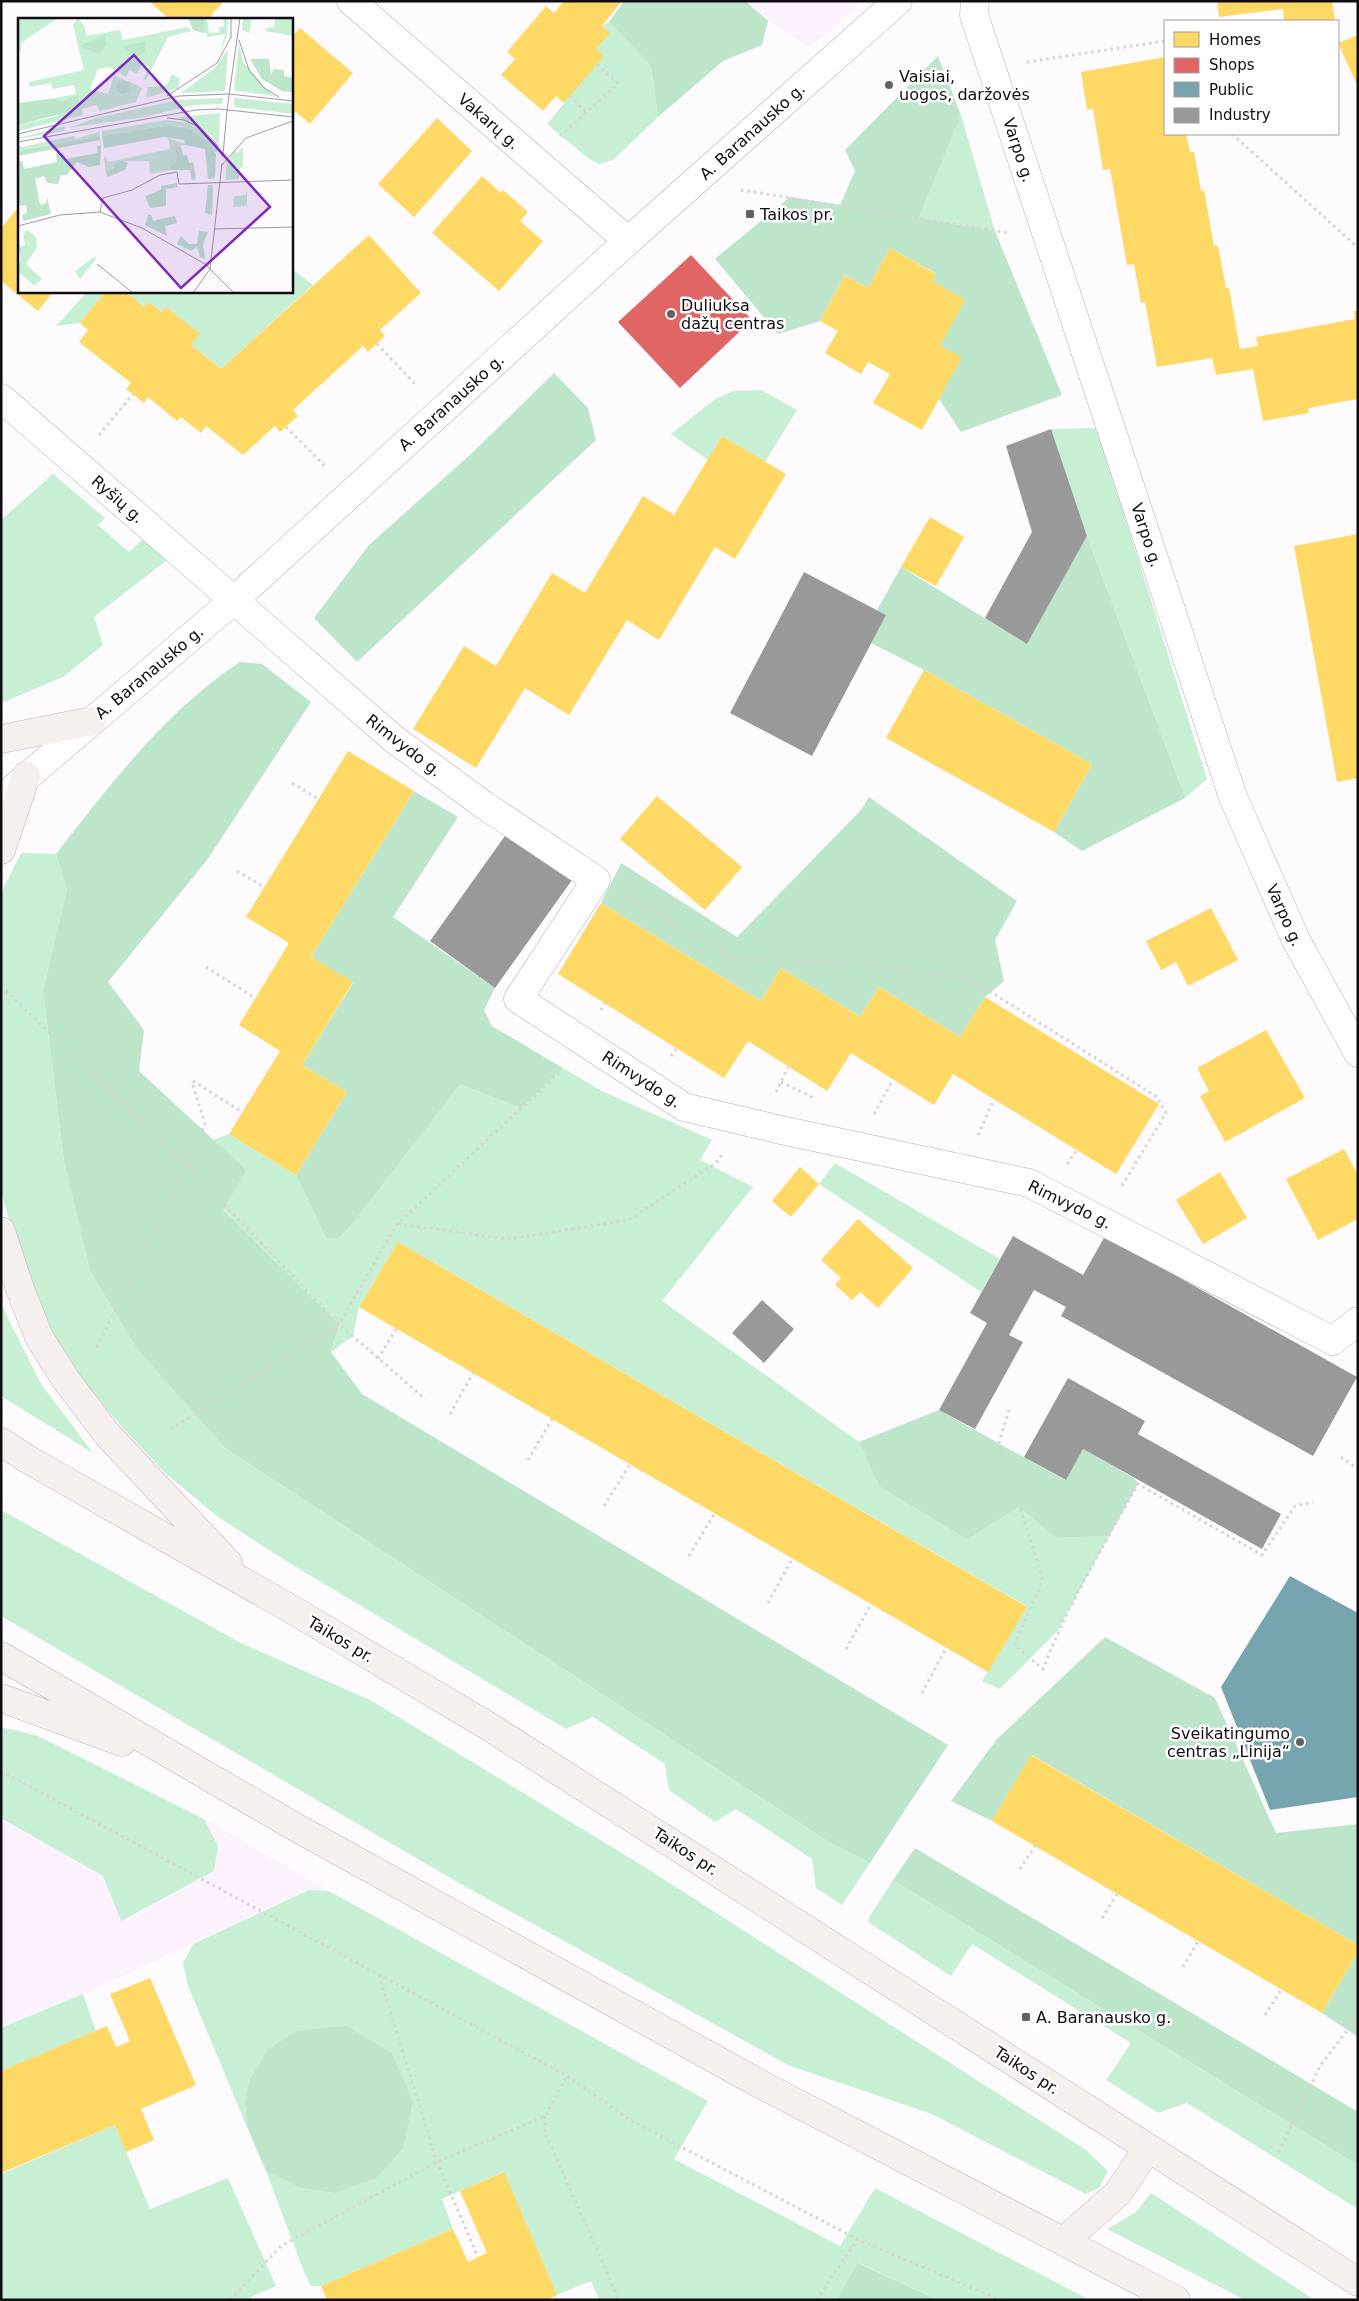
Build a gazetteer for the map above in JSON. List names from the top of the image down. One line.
{"streets":{"main road":["Taikos pr."],"street":["Vakarų g.","A. Baranausko g.","Varpo g.","Ryšių g.","Rimvydo g."]},"crossings":[["Vakarų g.","A. Baranausko g."],["A. Baranausko g.","Ryšių g."],["A. Baranausko g.","Rimvydo g."],["Ryšių g.","Rimvydo g."]],"places":{"other":["Vaisiai, uogos, daržovės","Duliuksa dažų centras","Sveikatingumo centras „Linija“"],"transit":["Taikos pr.","A. Baranausko g."]},"legend":["Homes","Shops","Public","Industry"]}
